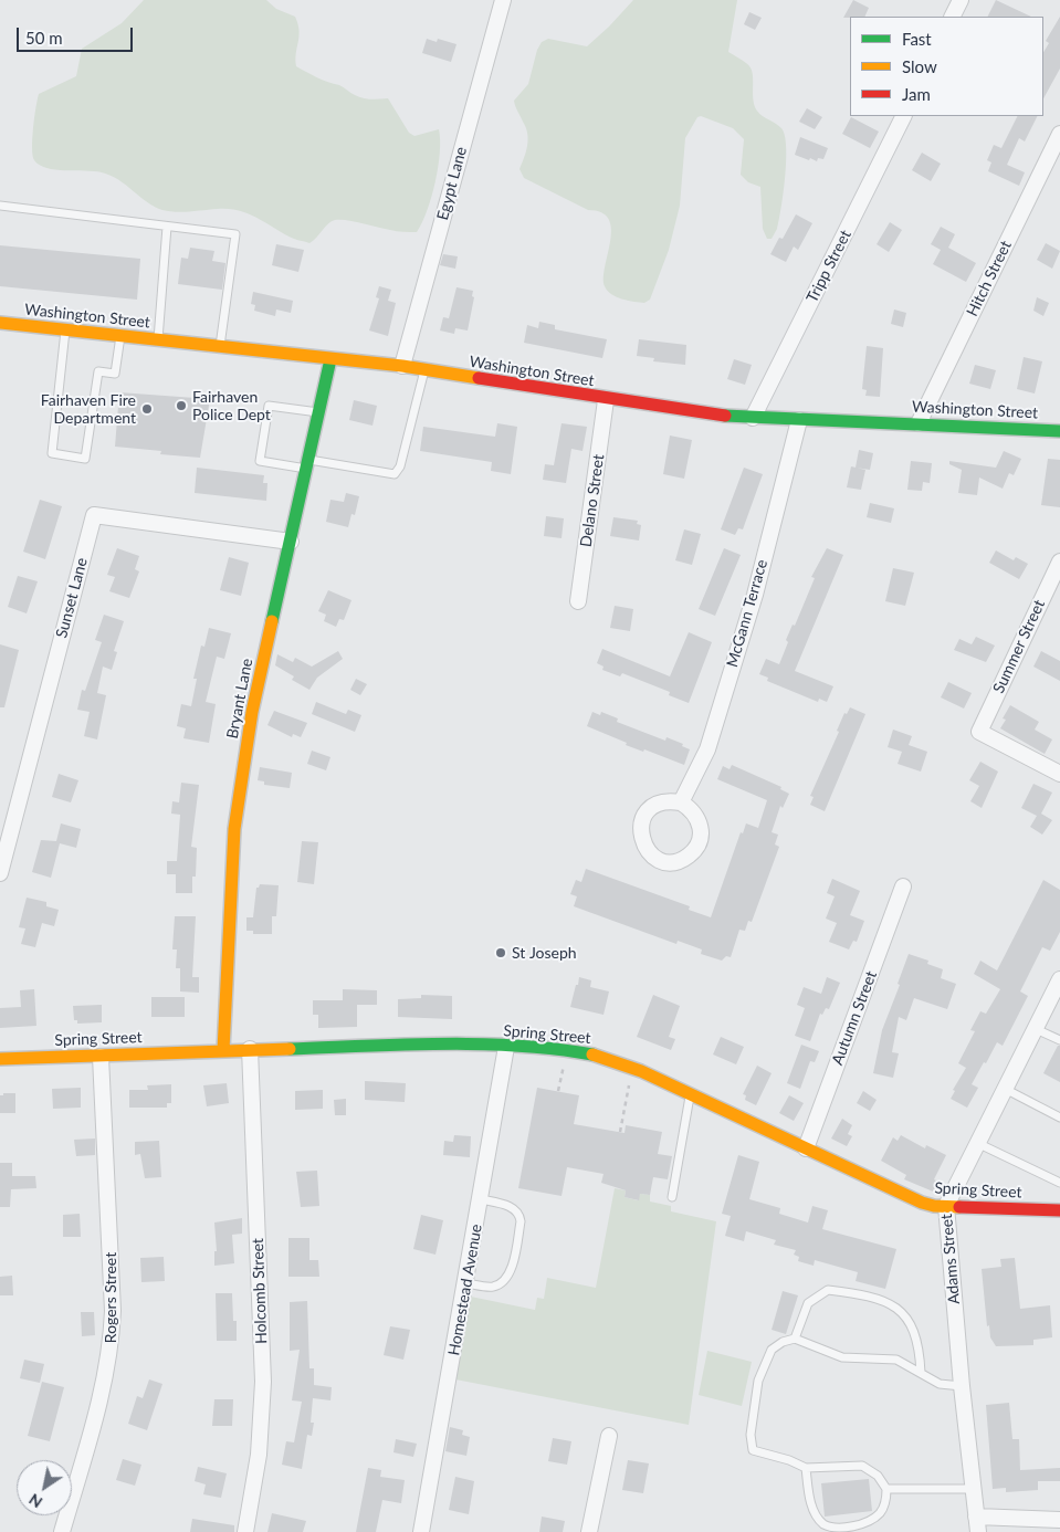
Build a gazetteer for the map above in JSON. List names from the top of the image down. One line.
{"streets":{"street":["Egypt Lane","Tripp Street","Hitch Street","Washington Street","Delano Street","Sunset Lane","McGann Terrace","Summer Street","Bryant Lane","Autumn Street","Spring Street","Adams Street","Homestead Avenue","Holcomb Street","Rogers Street"]},"crossings":[["Egypt Lane","Washington Street"],["Tripp Street","Washington Street"],["Hitch Street","Washington Street"],["Washington Street","Delano Street"],["Washington Street","McGann Terrace"],["Washington Street","Bryant Lane"],["Sunset Lane","Bryant Lane"],["Bryant Lane","Spring Street"],["Autumn Street","Spring Street"],["Spring Street","Adams Street"],["Spring Street","Homestead Avenue"],["Spring Street","Holcomb Street"],["Spring Street","Rogers Street"]],"places":["Fairhaven Police Dept","Fairhaven Fire Department","St Joseph"],"legend":["Fast","Slow","Jam"],"scale_bar":"50 m","north":"bottom left"}
